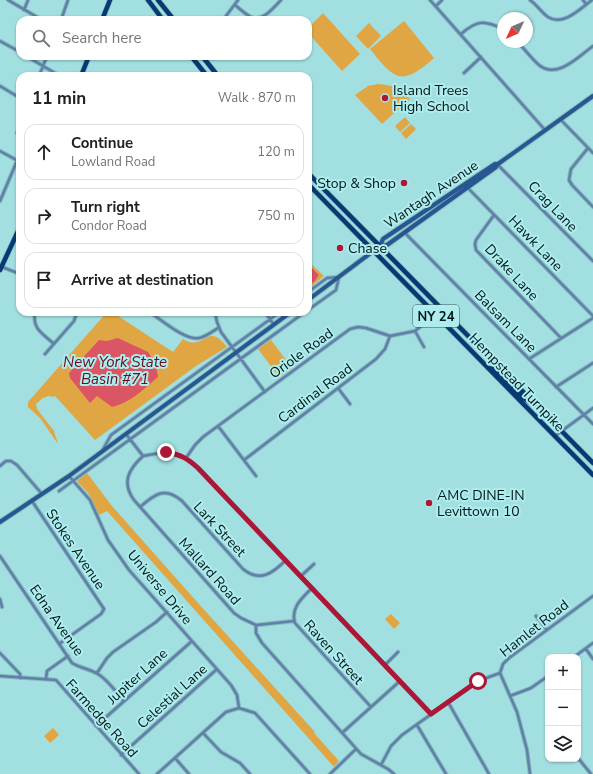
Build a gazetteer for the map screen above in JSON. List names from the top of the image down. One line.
{"streets":{"main road":["Wantagh Avenue","NY 24","Hempstead Turnpike"],"street":["Crag Lane","Hawk Lane","Drake Lane","Balsam Lane","Oriole Road","Cardinal Road","Lark Street","Stokes Avenue","Mallard Road","Universe Drive","Edna Avenue","Hamlet Road","Raven Street","Jupiter Lane","Celestial Lane","Farmedge Road"]},"crossings":[["Wantagh Avenue","Crag Lane"],["Wantagh Avenue","Hawk Lane"],["Wantagh Avenue","Balsam Lane"],["Wantagh Avenue","Hempstead Turnpike"],["Hawk Lane","Drake Lane"],["Oriole Road","Hempstead Turnpike"],["Oriole Road","Cardinal Road"],["Lark Street","Mallard Road"],["Stokes Avenue","Edna Avenue"],["Universe Drive","Jupiter Lane"],["Universe Drive","Celestial Lane"],["Edna Avenue","Jupiter Lane"],["Jupiter Lane","Farmedge Road"],["Celestial Lane","Farmedge Road"]],"water":["New York State Basin #71"],"places":["Island Trees High School","Stop & Shop","Chase","AMC DINE-IN Levittown 10"],"north":"bottom left","page":{"search":"Search here","heading":["11 min","Walk · 870 m"],"list":[["Continue","Lowland Road","120 m"],["Turn right","Condor Road","750 m"],"Arrive at destination"],"map_buttons":["+","−"]}}
